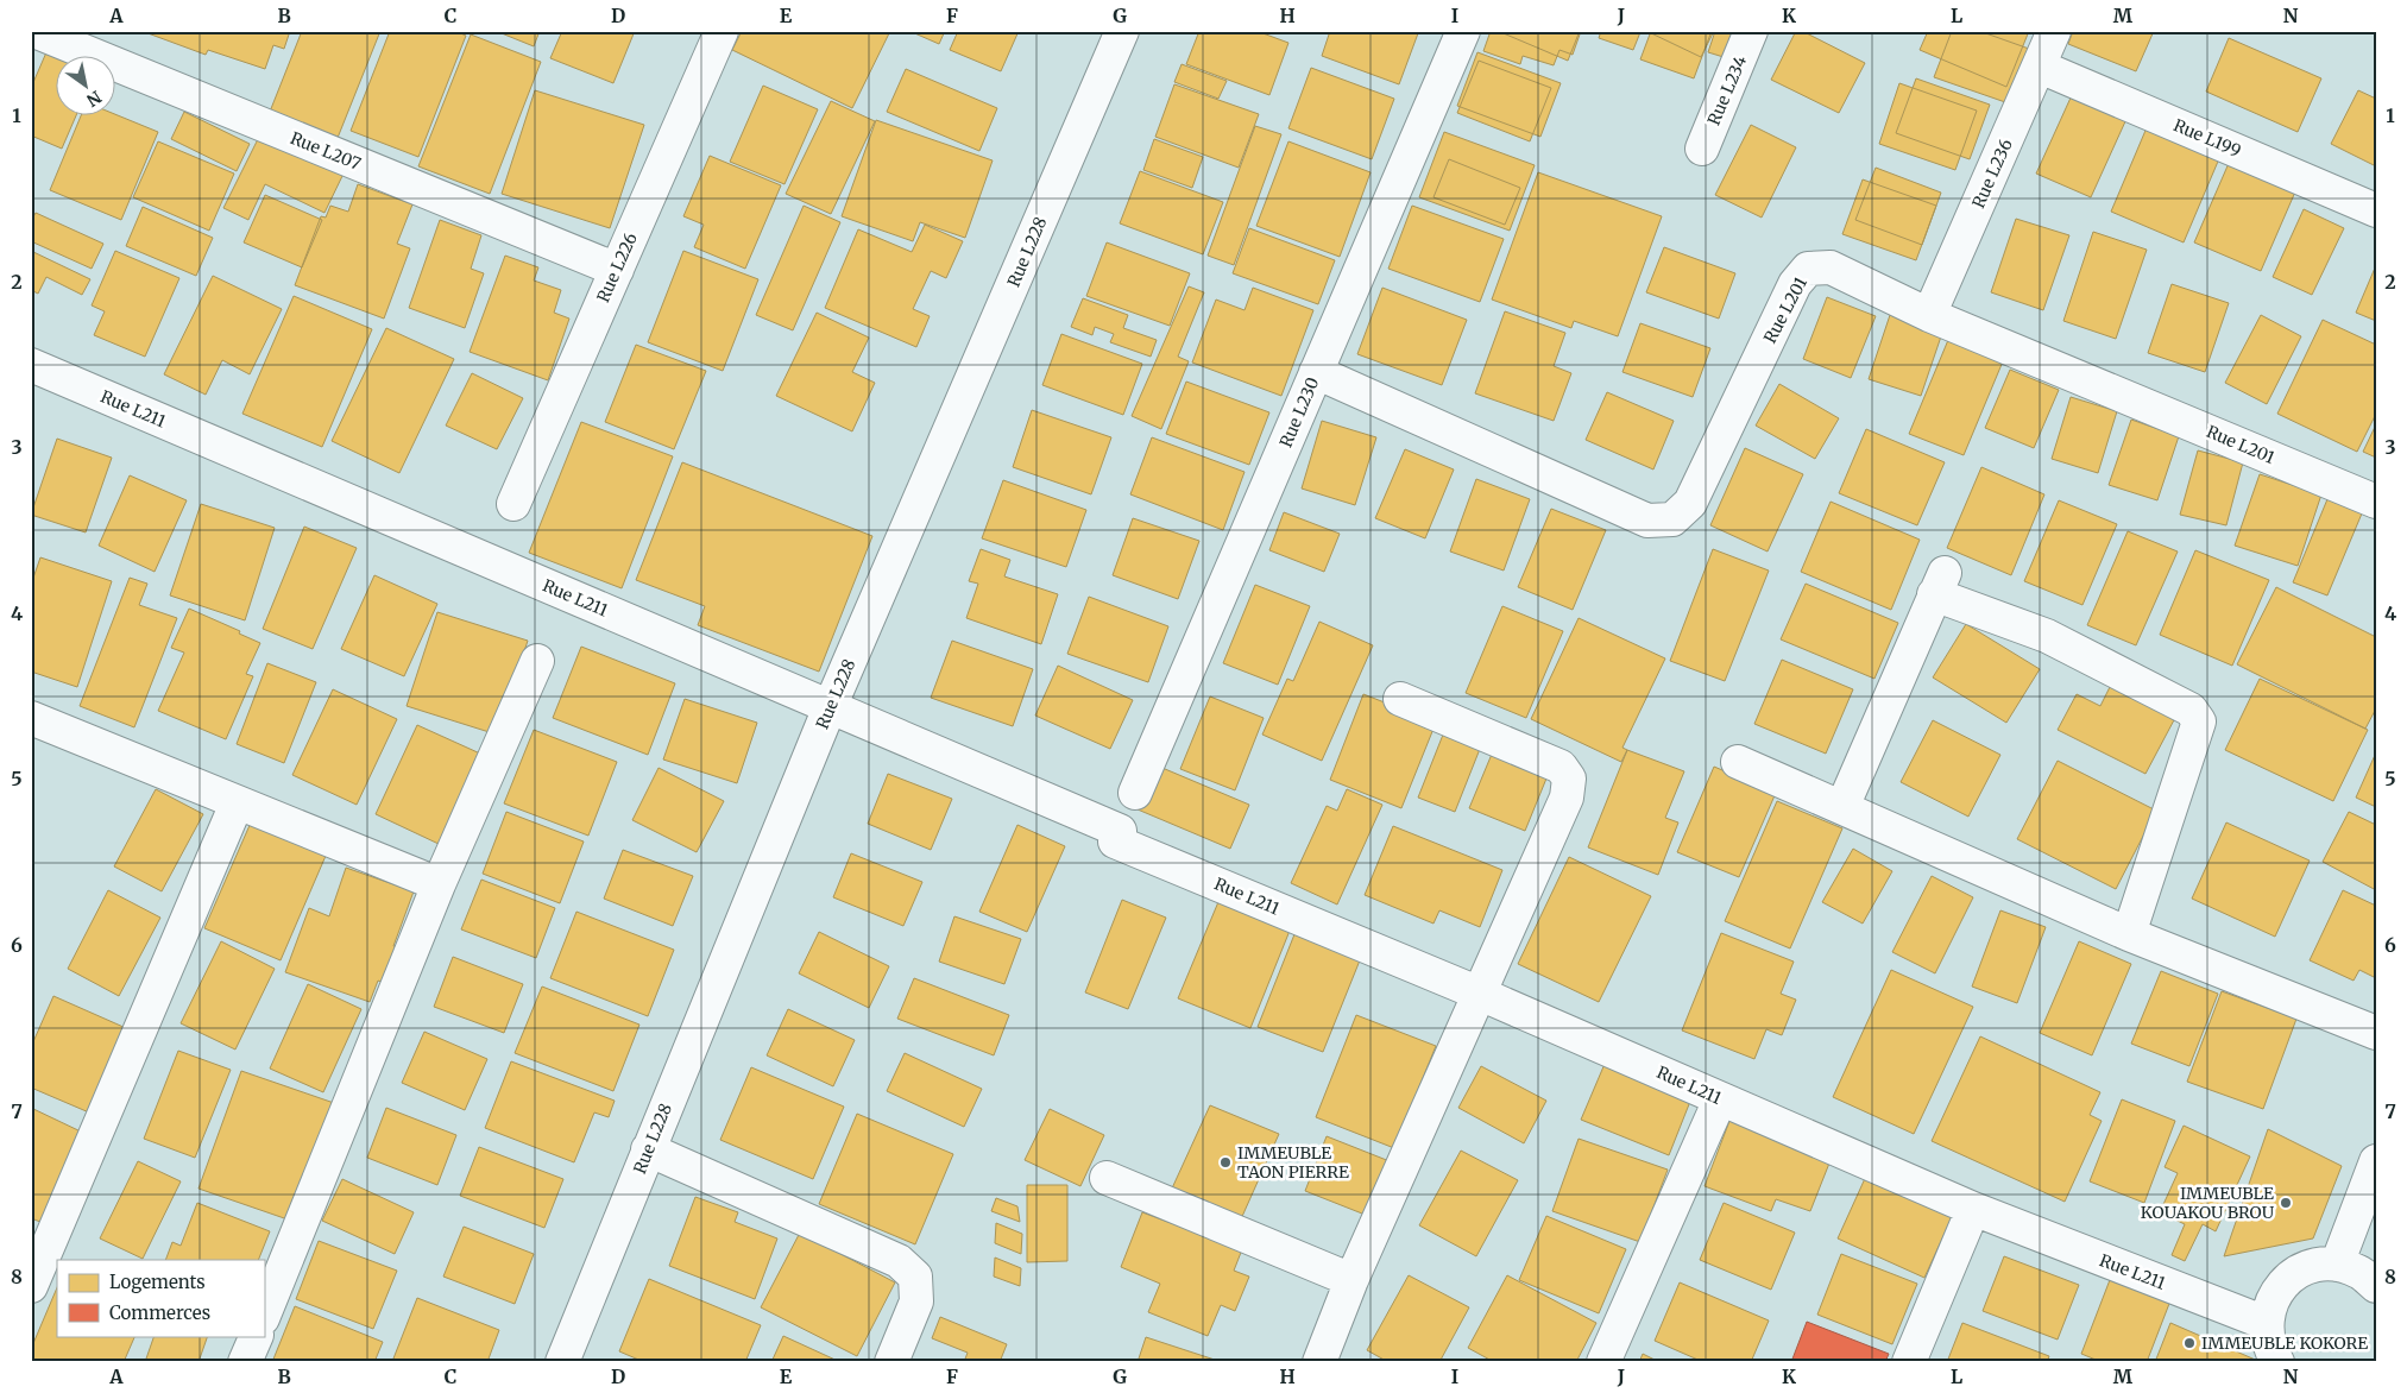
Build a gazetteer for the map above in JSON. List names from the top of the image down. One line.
{"streets":{"street":["Rue L234","Rue L199","Rue L207","Rue L236","Rue L228","Rue L226","Rue L201","Rue L211","Rue L230"]},"crossings":[["Rue L199","Rue L236"],["Rue L207","Rue L226"],["Rue L236","Rue L201"],["Rue L228","Rue L211"],["Rue L201","Rue L230"]],"places":["IMMEUBLE TAON PIERRE","IMMEUBLE KOUAKOU BROU","IMMEUBLE KOKORE"],"legend":["Logements","Commerces"],"north":"bottom right","grid":{"columns":["A","B","C","D","E","F","G","H","I","J","K","L","M","N"],"rows":["1","2","3","4","5","6","7","8"]}}
